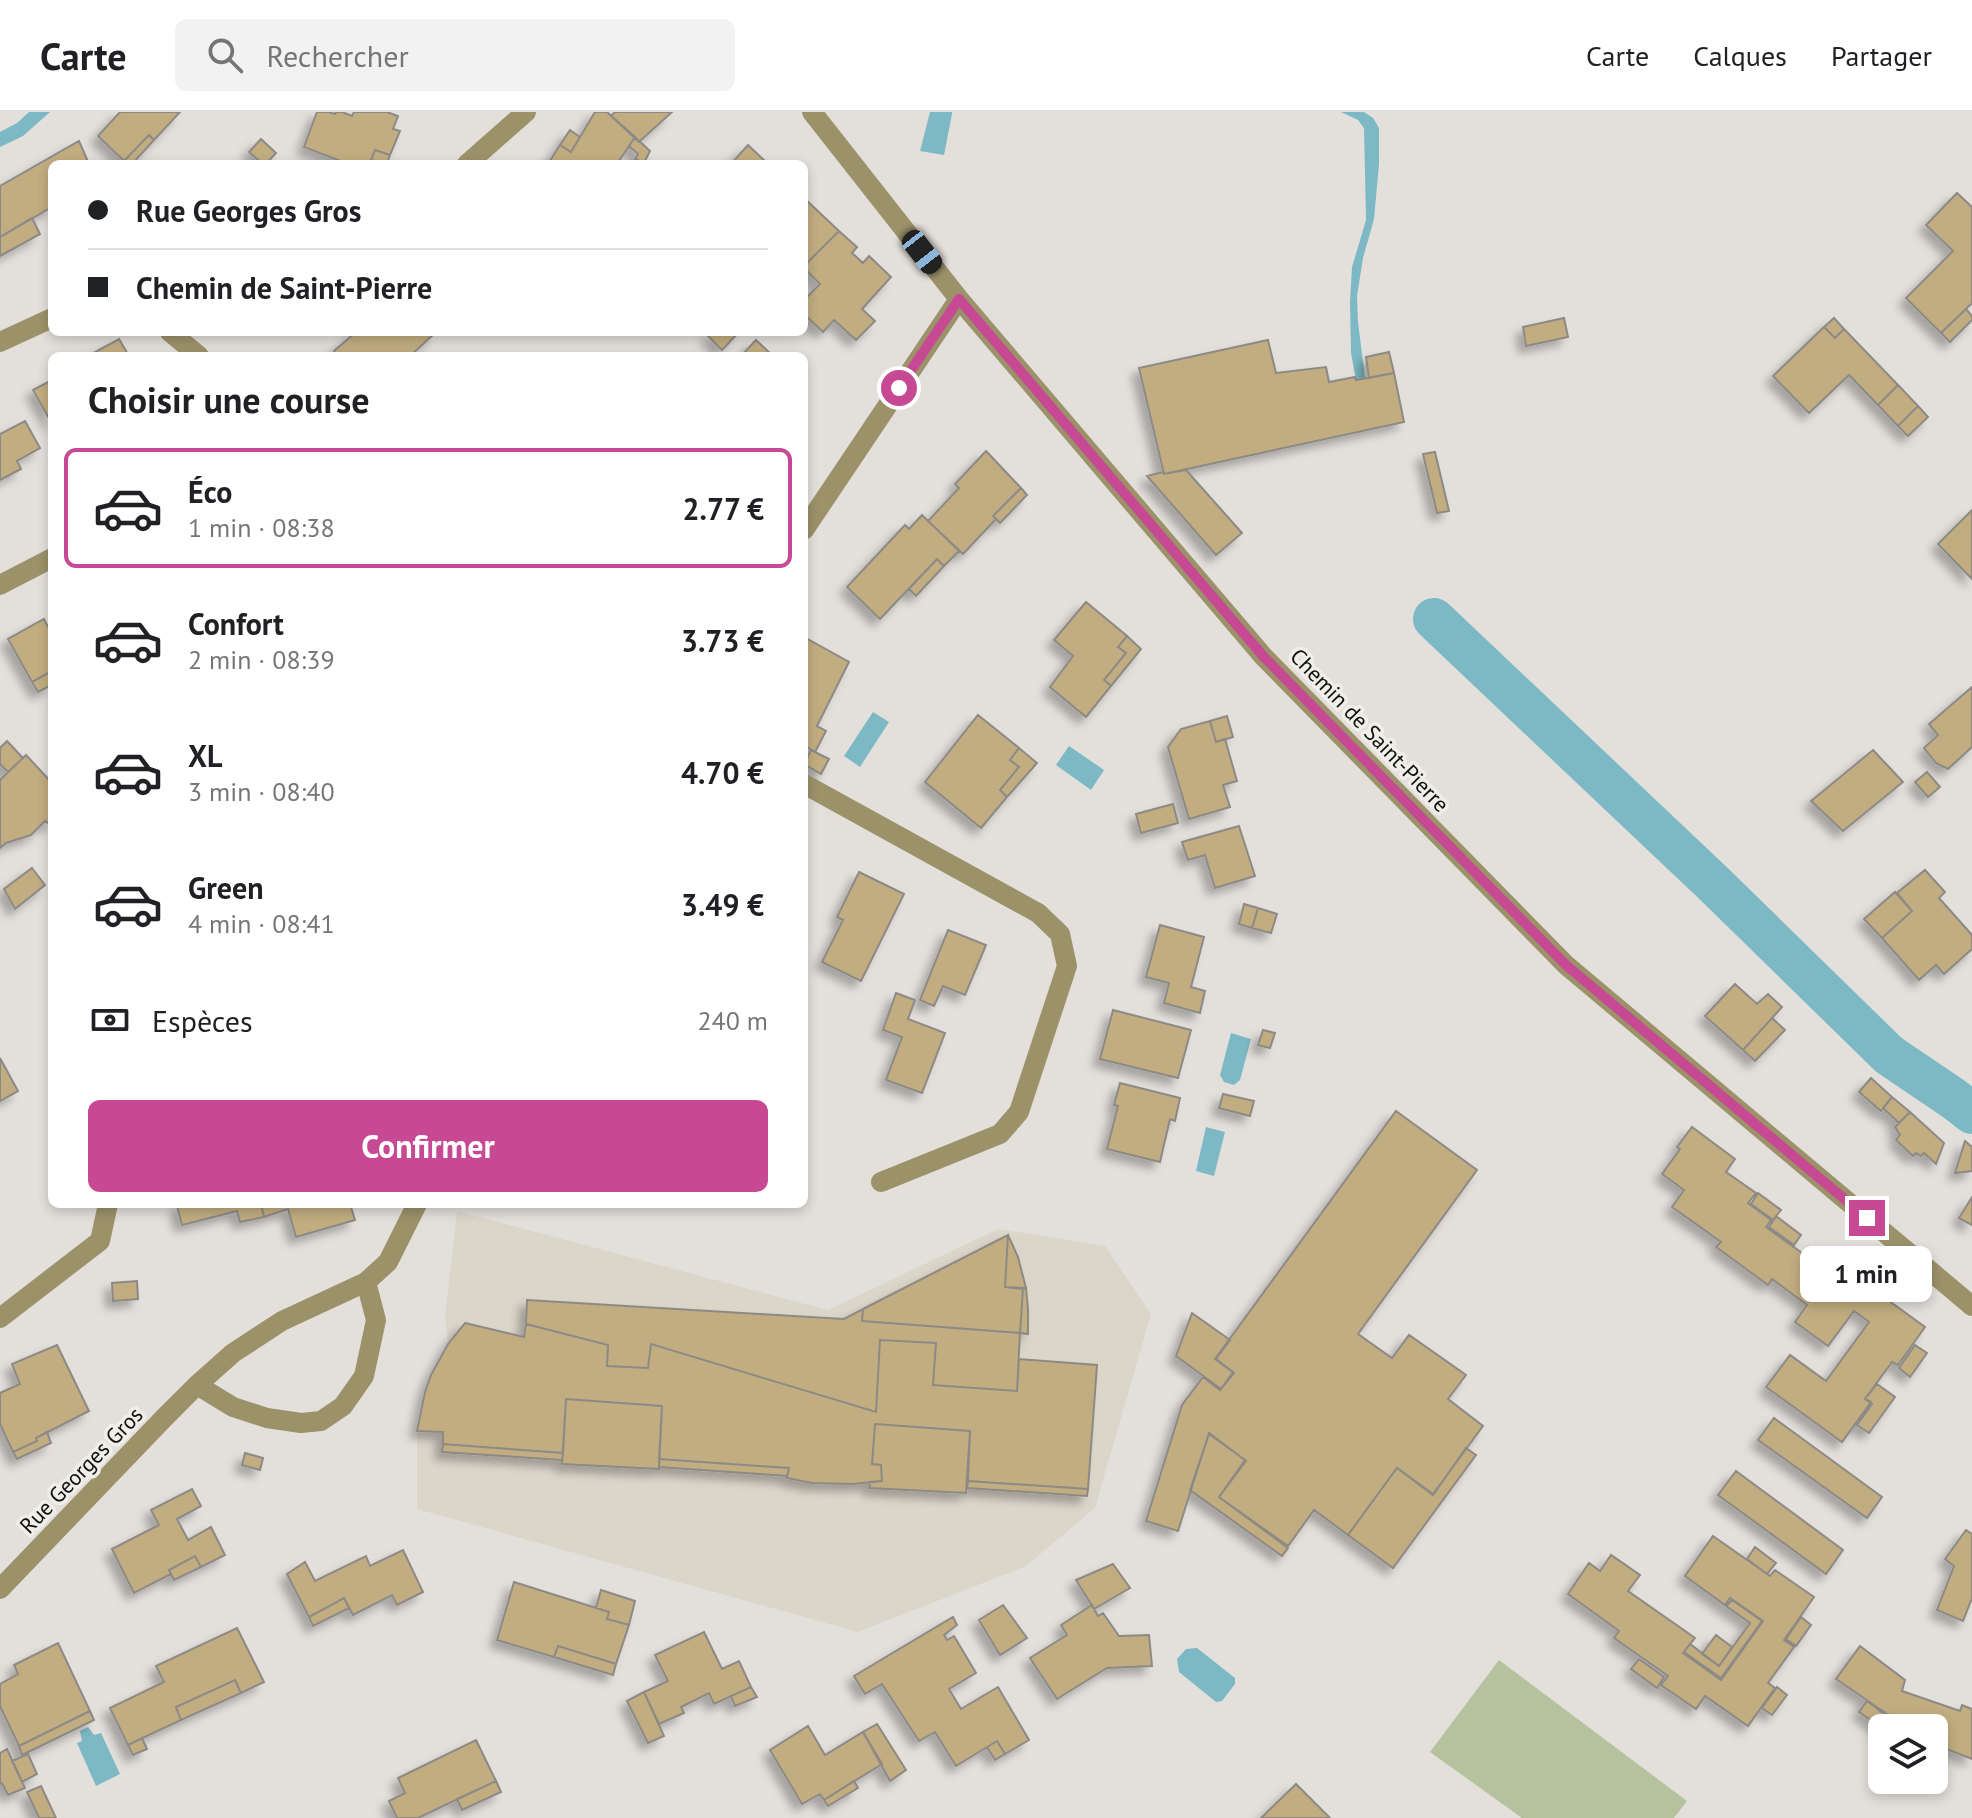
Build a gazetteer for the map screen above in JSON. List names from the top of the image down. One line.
{"streets":{"street":["Chemin de Saint-Pierre","Rue Georges Gros"]},"page":{"header":"Carte","search":"Rechercher","nav":["Carte","Calques","Partager"],"banner":["Rue Georges Gros","Chemin de Saint-Pierre"],"heading":"Choisir une course","list":[{"name":"Éco","note":"1 min · 08:38","value":"2.77 €"},{"name":"Confort","note":"2 min · 08:39","value":"3.73 €"},{"name":"XL","note":"3 min · 08:40","value":"4.70 €"},{"name":"Green","note":"4 min · 08:41","value":"3.49 €"}],"pay":["Espèces","240 m"],"buttons":"Confirmer","bubble":"1 min"}}
